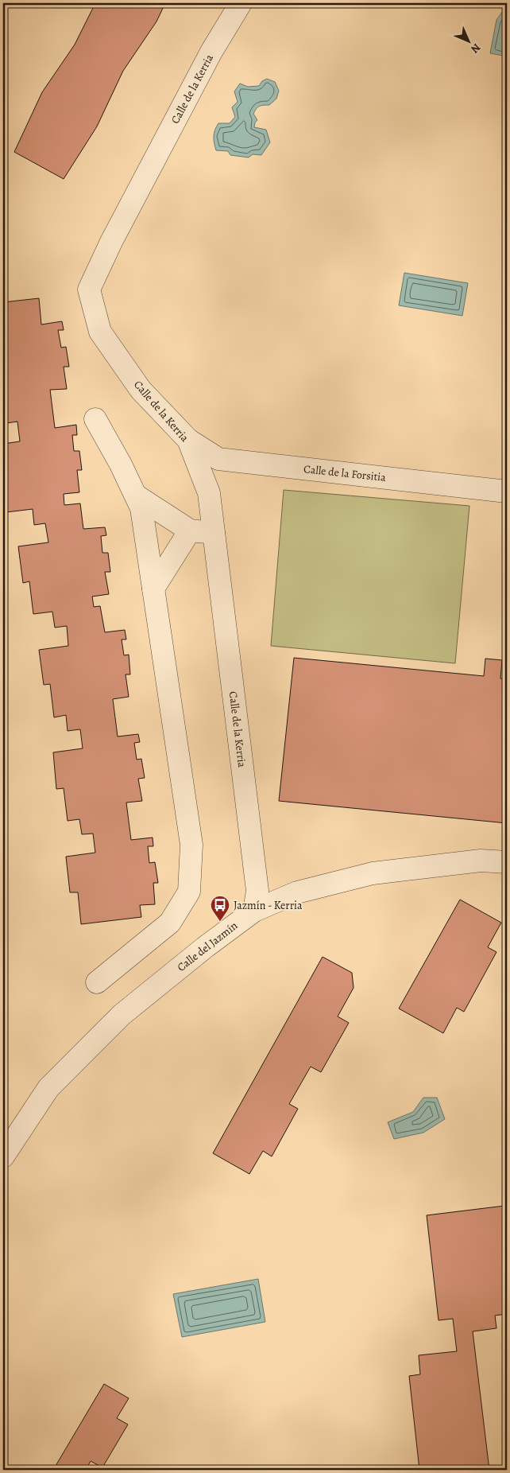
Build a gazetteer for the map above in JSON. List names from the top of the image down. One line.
{"streets":{"street":["Calle de la Kerria","Calle de la Forsitia","Calle del Jazmín"]},"crossings":[["Calle de la Kerria","Calle de la Forsitia"],["Calle de la Kerria","Calle del Jazmín"]],"places":{"bus stop":["Jazmín - Kerria"]},"north":"bottom right"}
